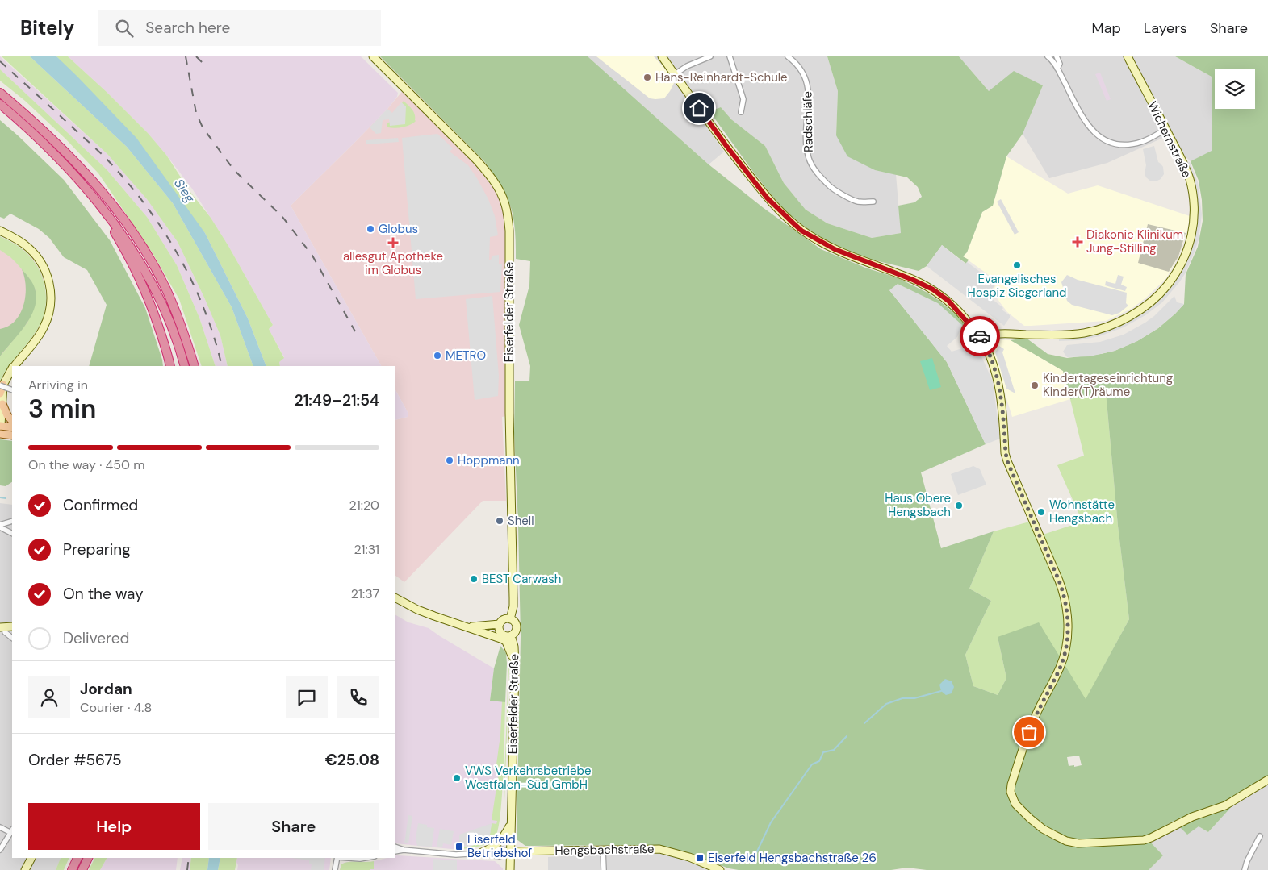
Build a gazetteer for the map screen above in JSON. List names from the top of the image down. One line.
{"streets":{"street":["Radschläfe","Wichernstraße","Eiserfelder Straße","Hengsbachstraße"]},"crossings":[["Eiserfelder Straße","Hengsbachstraße"]],"water":["Sieg"],"places":{"other":["Hans-Reinhardt-Schule","Globus","Evangelisches Hospiz Siegerland","METRO","Kindertageseinrichtung Kinder(T)räume","Hoppmann","Haus Obere Hengsbach","Wohnstätte Hengsbach","Shell","BEST Carwash","VWS Verkehrsbetriebe Westfalen-Süd GmbH"],"health":["Diakonie Klinikum Jung-Stilling","allesgut Apotheke im Globus"],"transit":["Eiserfeld Betriebshof","Eiserfeld Hengsbachstraße 26"]},"page":{"header":"Bitely","search":"Search here","nav":["Map","Layers","Share"],"heading":["3 min","Arriving in","21:49–21:54"],"panel":["Jordan","Courier · 4.8","Order #5675","€25.08"],"bar":"On the way · 450 m","list":[["Confirmed","21:20"],["Preparing","21:31"],["On the way","21:37"],"Delivered"],"buttons":["Help","Share"]}}
